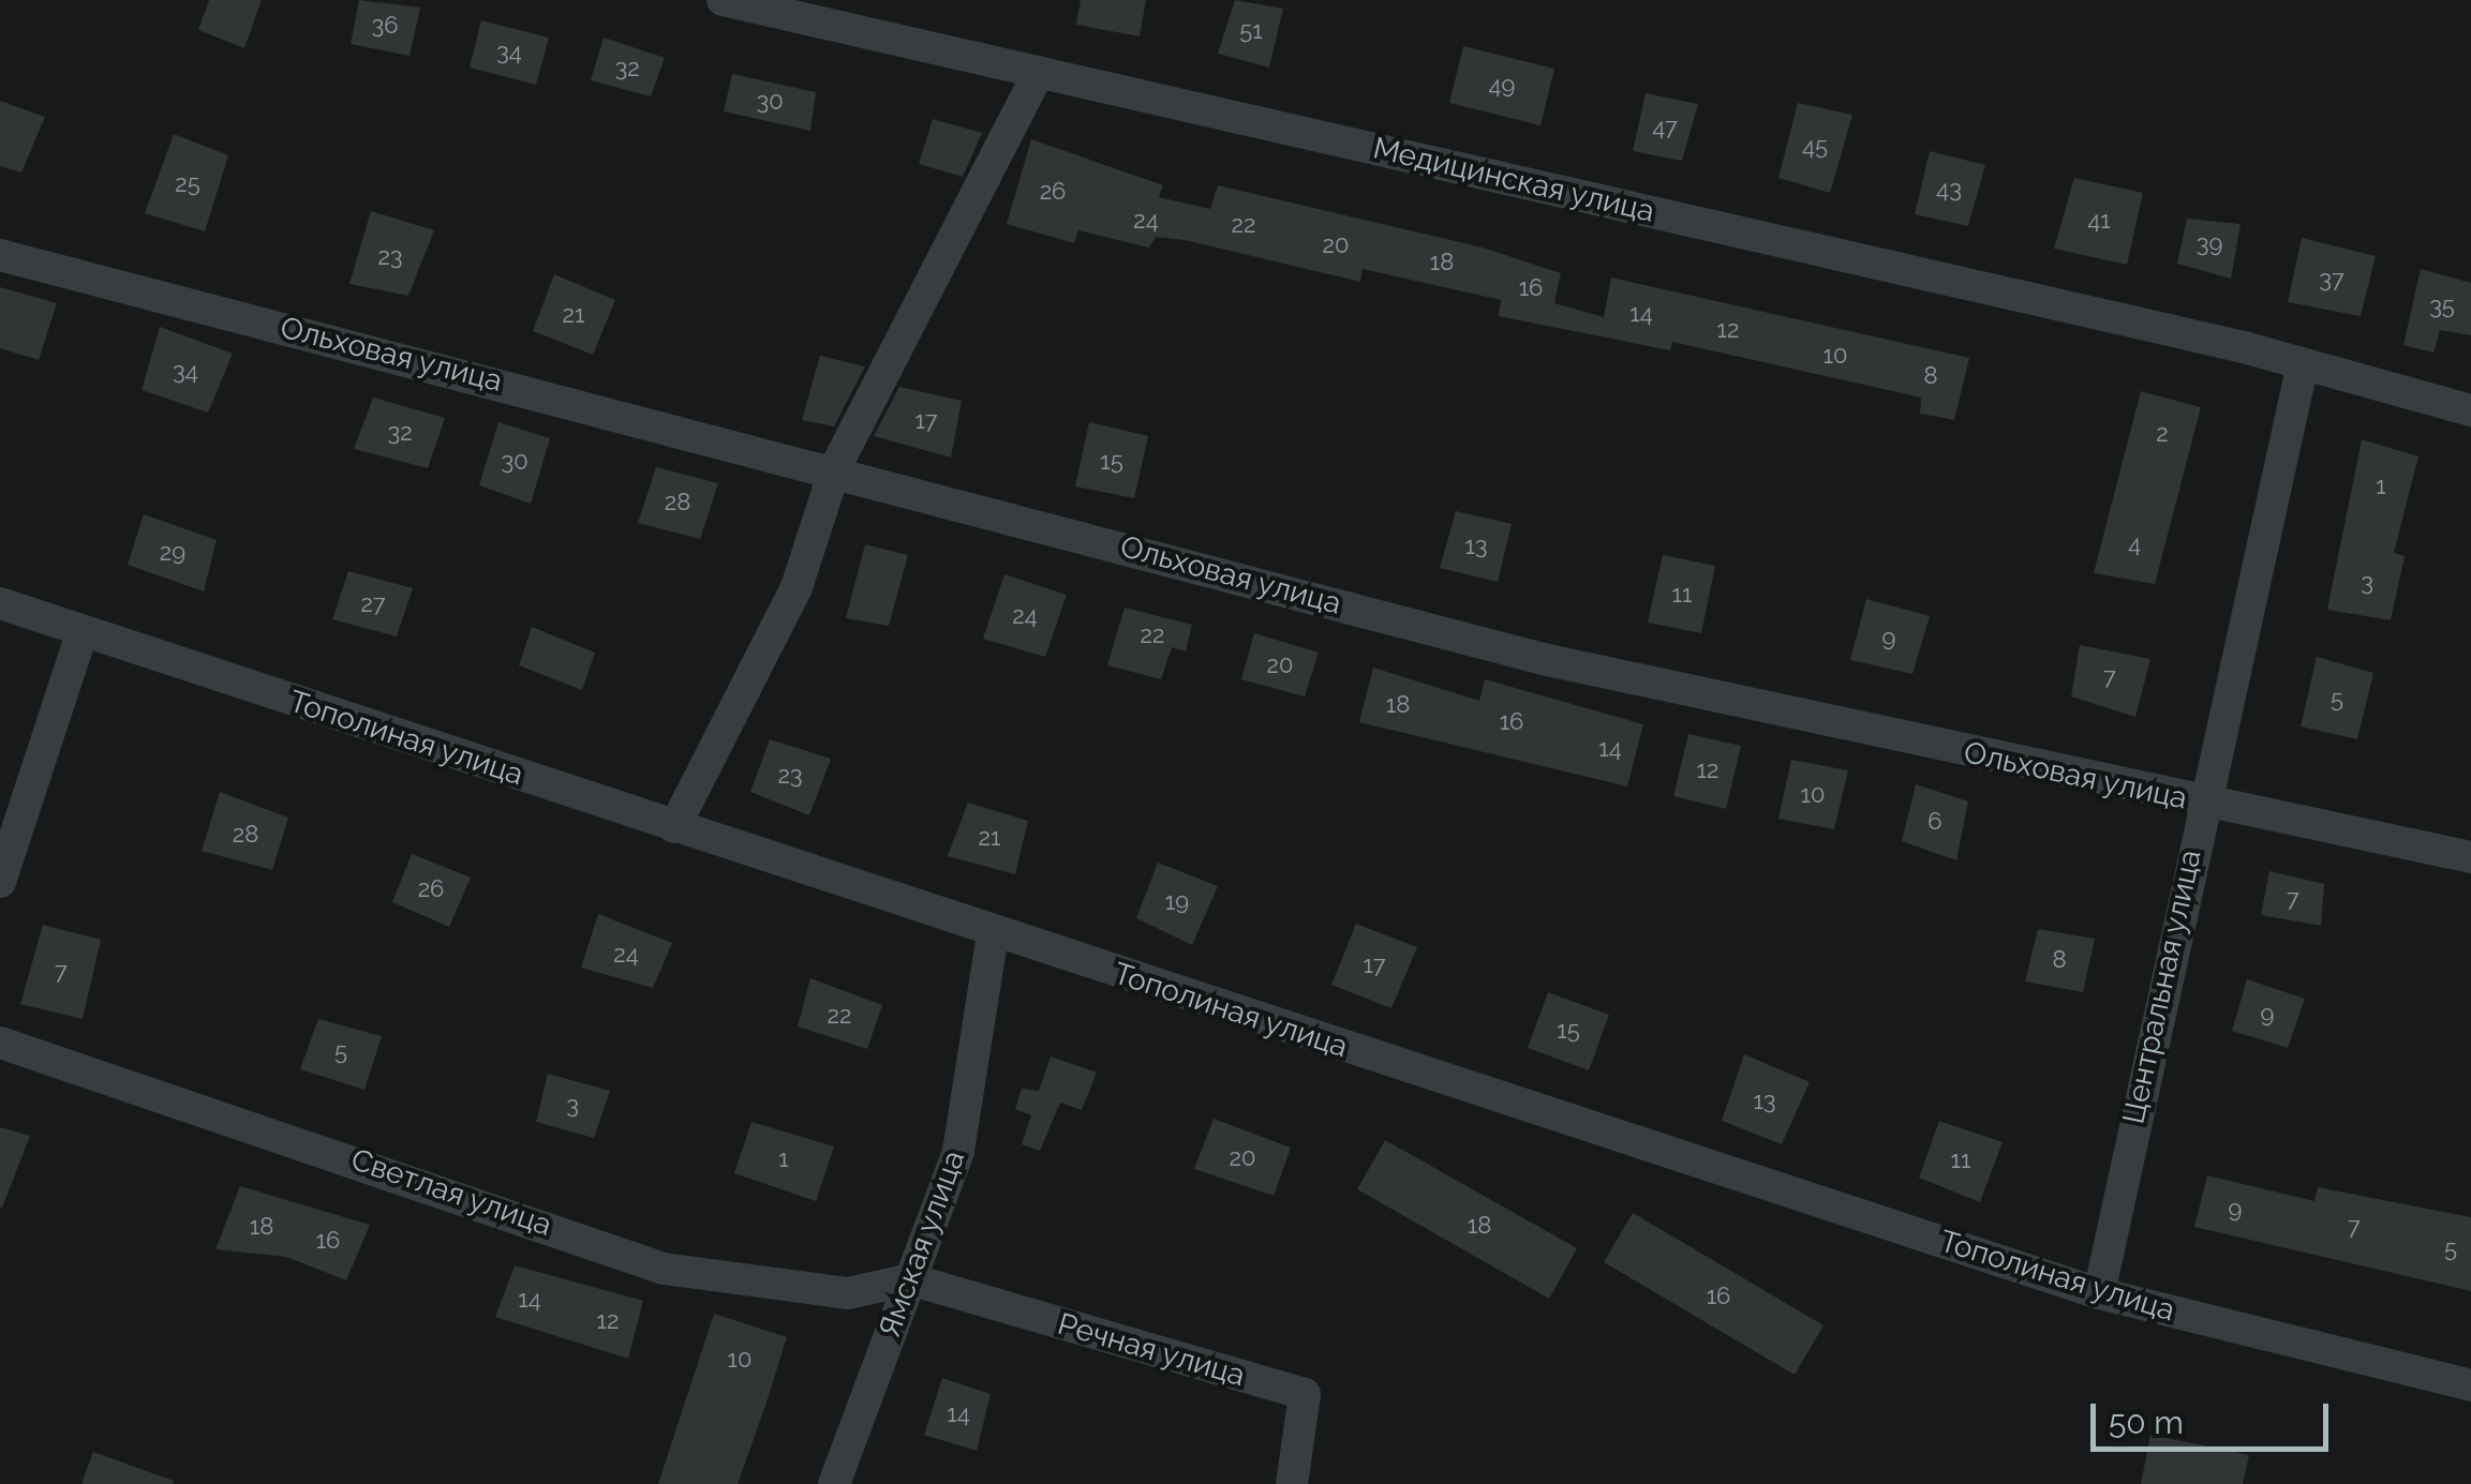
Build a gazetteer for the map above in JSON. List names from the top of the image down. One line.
{"streets":{"street":["Медицинская улица","Ольховая улица","Тополиная улица","Центральная улица","Светлая улица","Ямская улица","Речная улица"]},"crossings":[["Медицинская улица","Центральная улица"],["Ольховая улица","Центральная улица"],["Тополиная улица","Центральная улица"],["Тополиная улица","Ямская улица"],["Светлая улица","Ямская улица"],["Светлая улица","Речная улица"],["Ямская улица","Речная улица"]],"house_numbers":["36","51","34","32","49","30","47","45","25","43","26","24","41","22","39","20","23","18","37","16","35","14","21","12","10","34","8","17","32","2","30","15","1","28","4","13","29","3","11","27","24","22","9","20","7","5","18","16","14","12","23","10","6","28","21","26","7","19","24","8","17","7","9","22","15","5","13","3","20","1","11","9","18","18","7","16","5","16","14","12","10","14"],"scale_bar":"50 m"}
